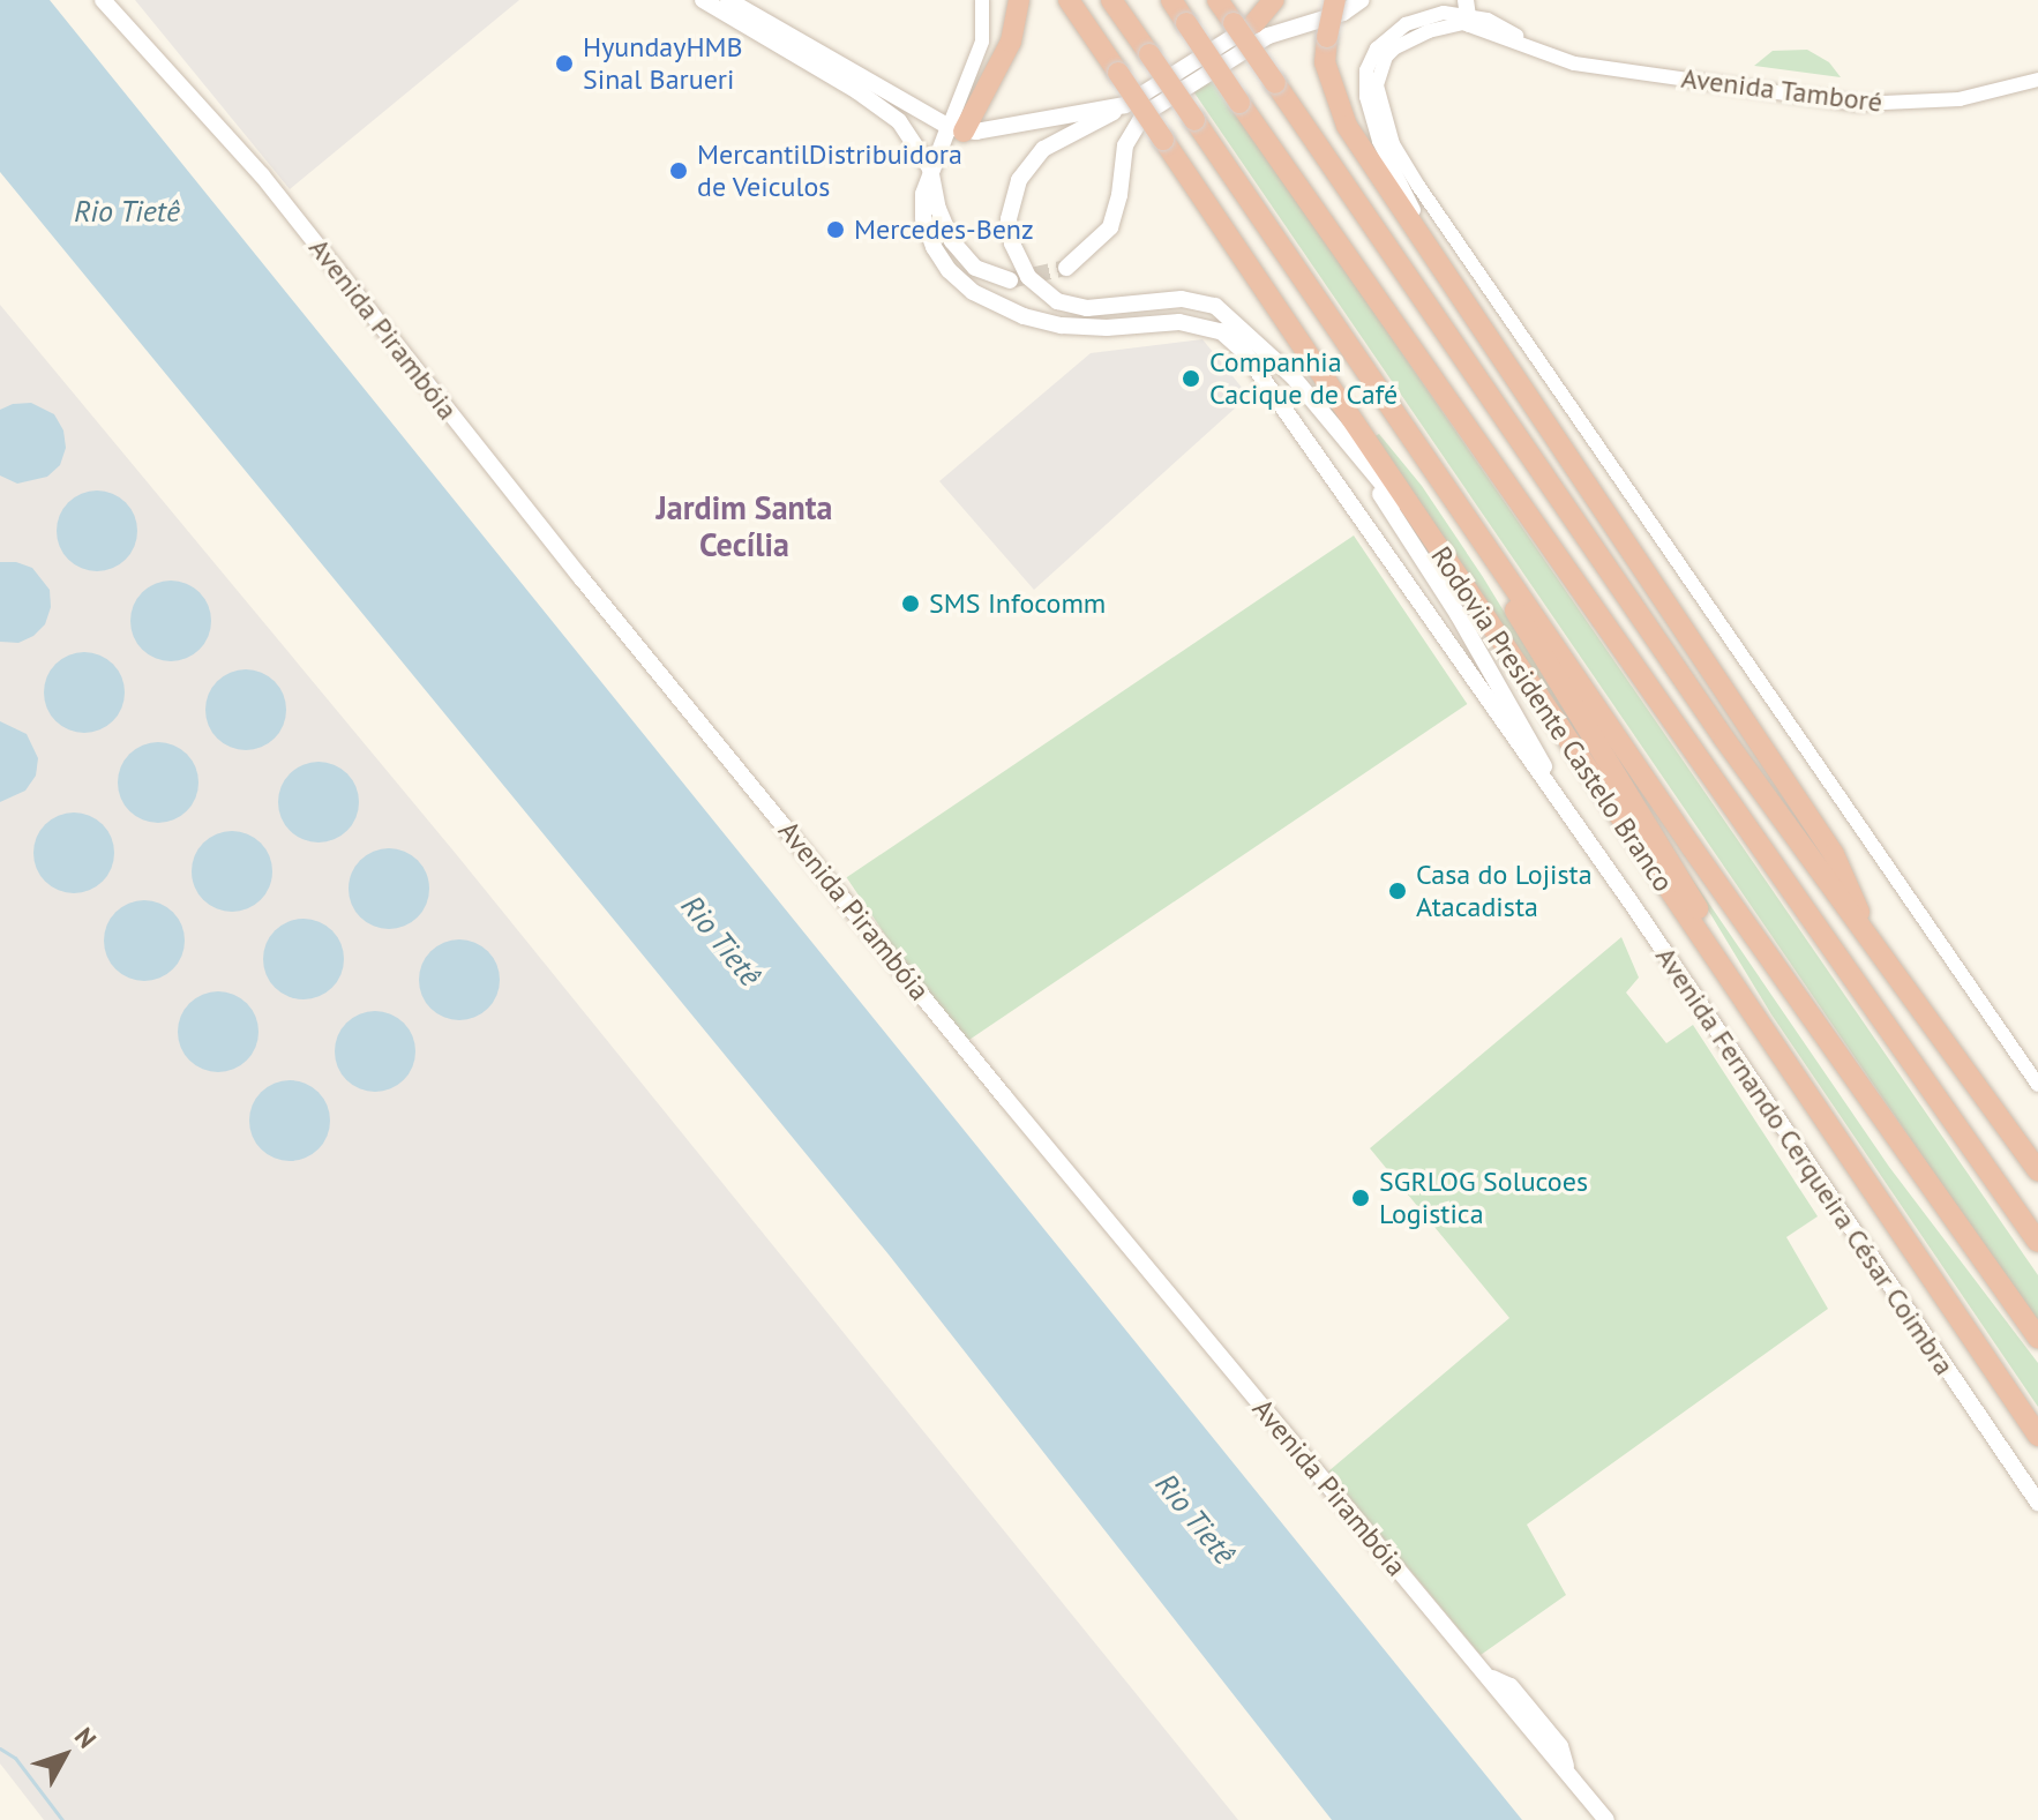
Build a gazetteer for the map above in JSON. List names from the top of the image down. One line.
{"streets":{"highway":["Rodovia Presidente Castelo Branco"],"main road":["Avenida Pirambóia","Avenida Fernando Cerqueira César Coimbra"],"street":["Avenida Tamboré"]},"districts":["Jardim Santa Cecília"],"water":["Rio Tietê"],"places":["HyundayHMB Sinal Barueri","MercantilDistribuidora de Veiculos","Mercedes-Benz","Companhia Cacique de Café","SMS Infocomm","Casa do Lojista Atacadista","SGRLOG Solucoes Logistica"],"north":"top right"}
